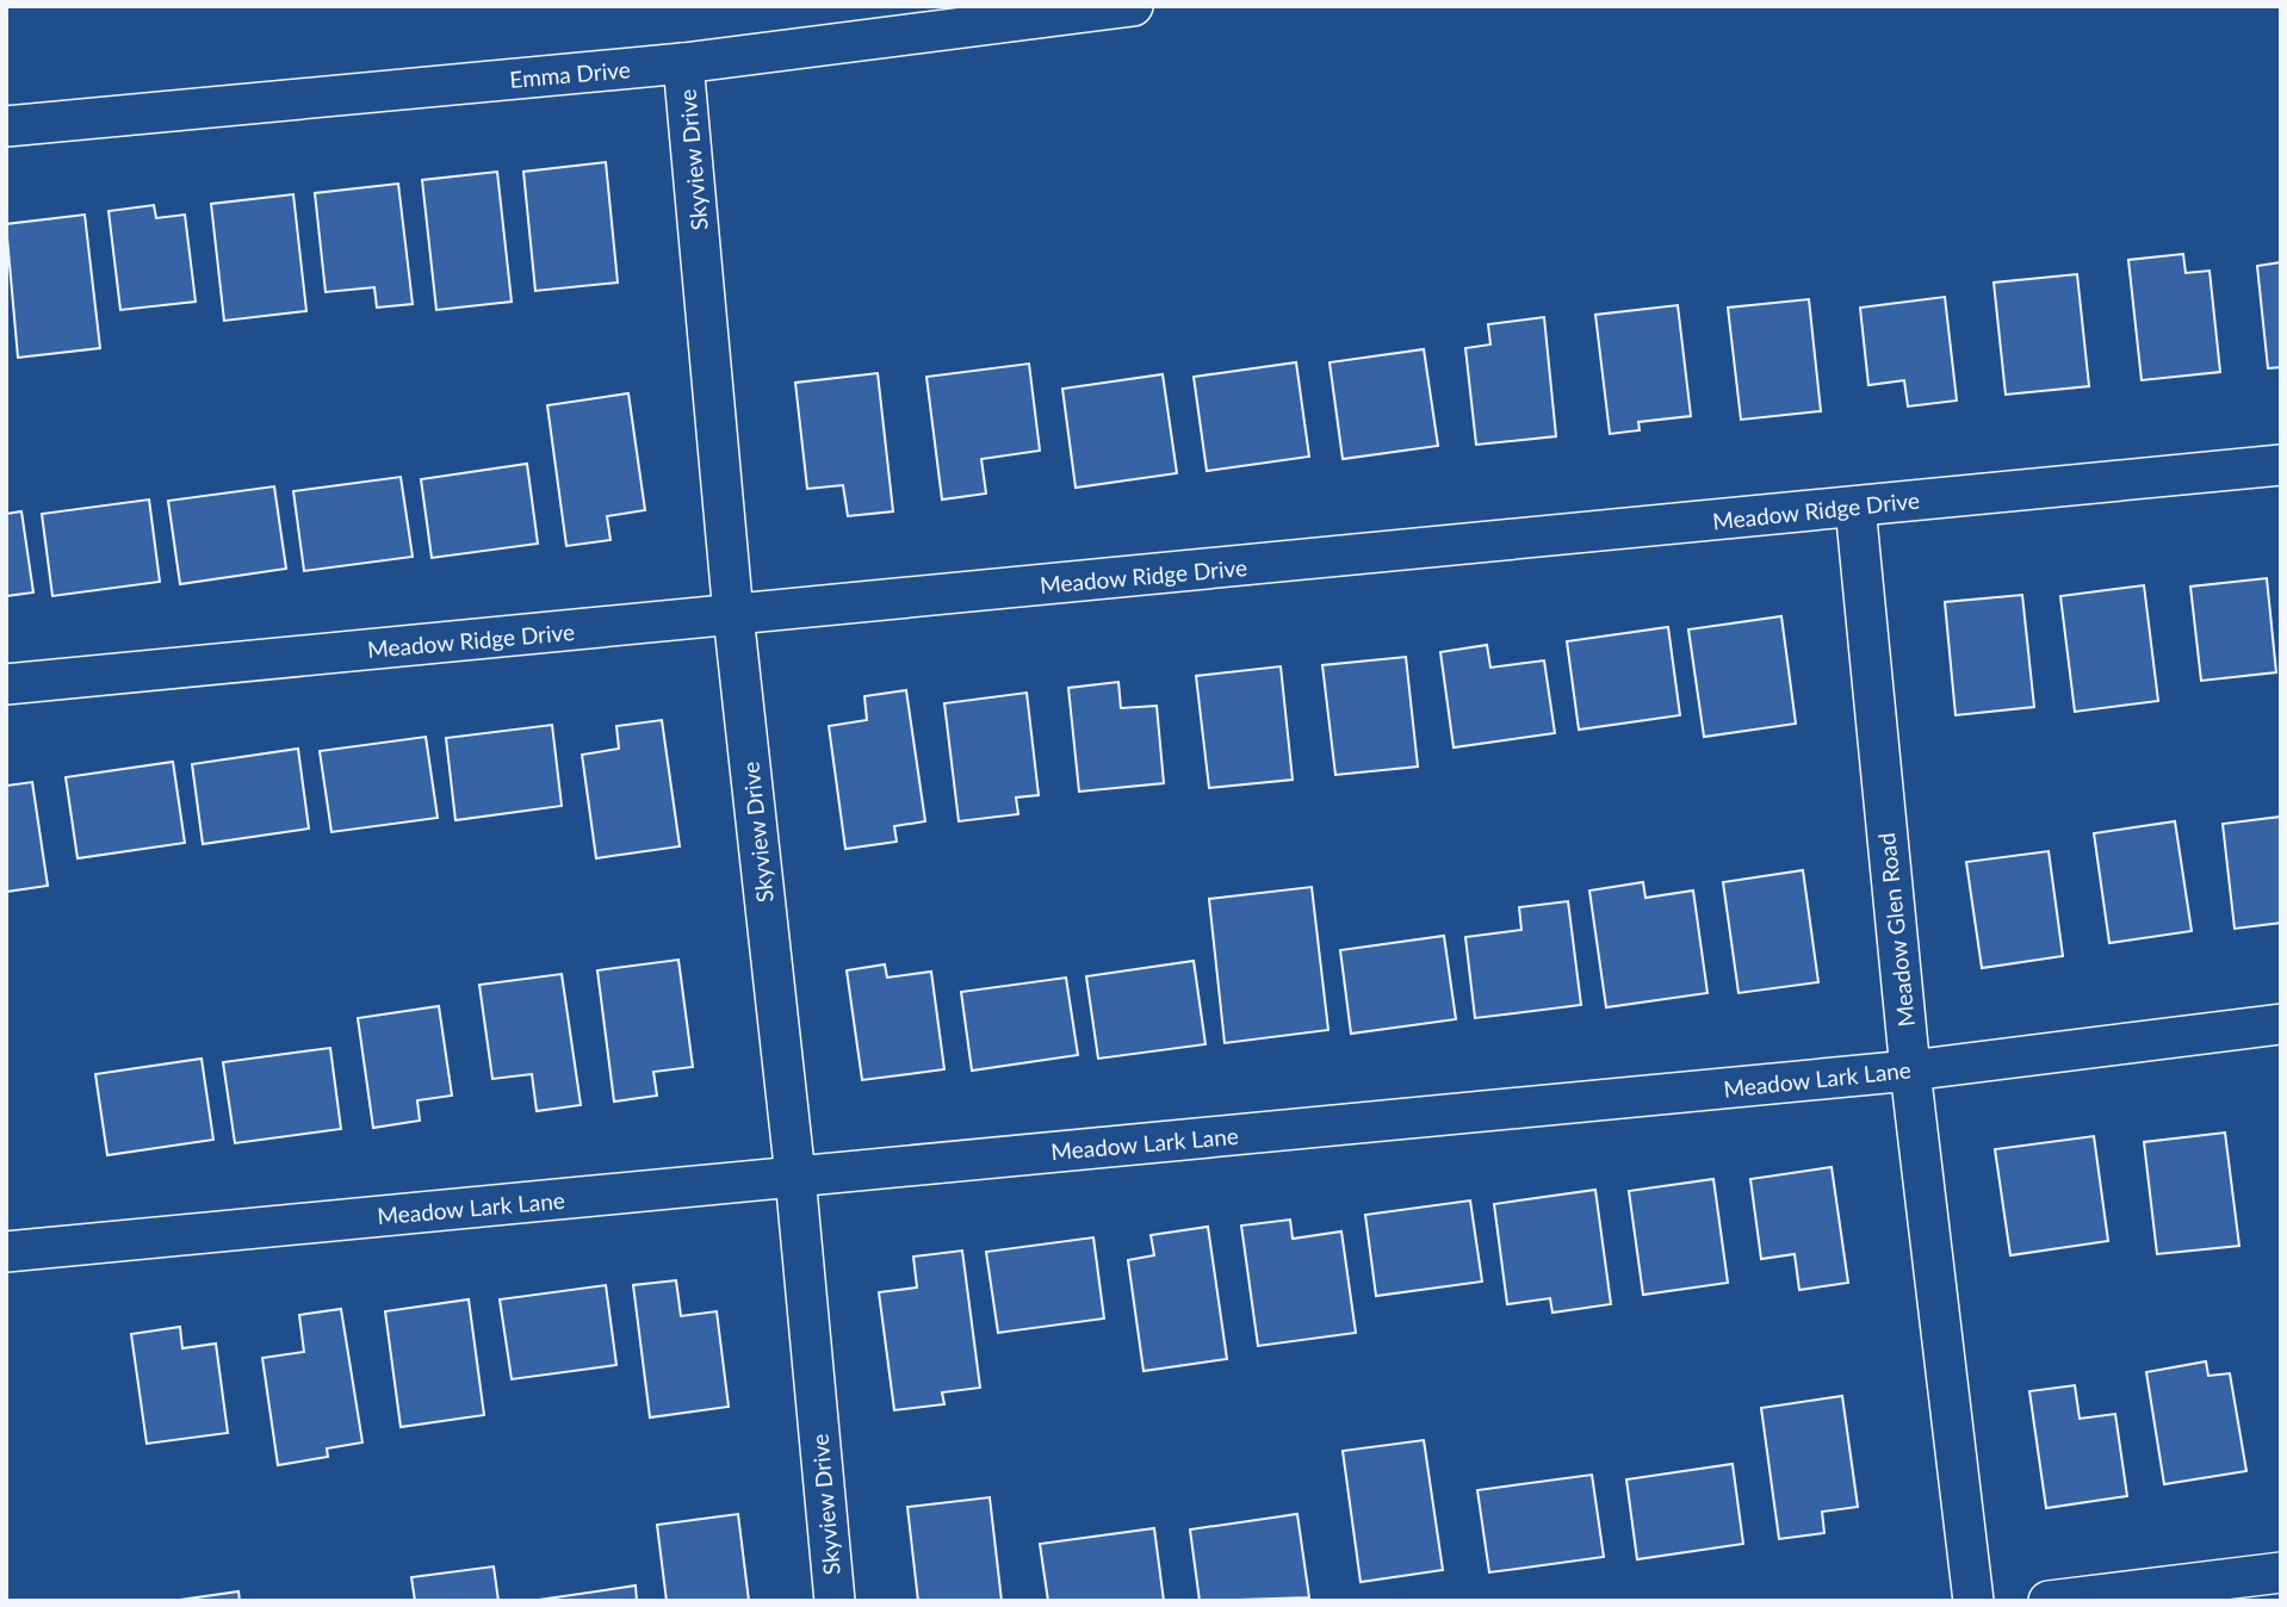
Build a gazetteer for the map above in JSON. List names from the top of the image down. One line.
{"streets":{"street":["Emma Drive","Skyview Drive","Meadow Ridge Drive","Meadow Glen Road","Meadow Lark Lane"]},"crossings":[["Emma Drive","Skyview Drive"],["Skyview Drive","Meadow Ridge Drive"],["Skyview Drive","Meadow Lark Lane"],["Meadow Ridge Drive","Meadow Glen Road"],["Meadow Glen Road","Meadow Lark Lane"]]}
